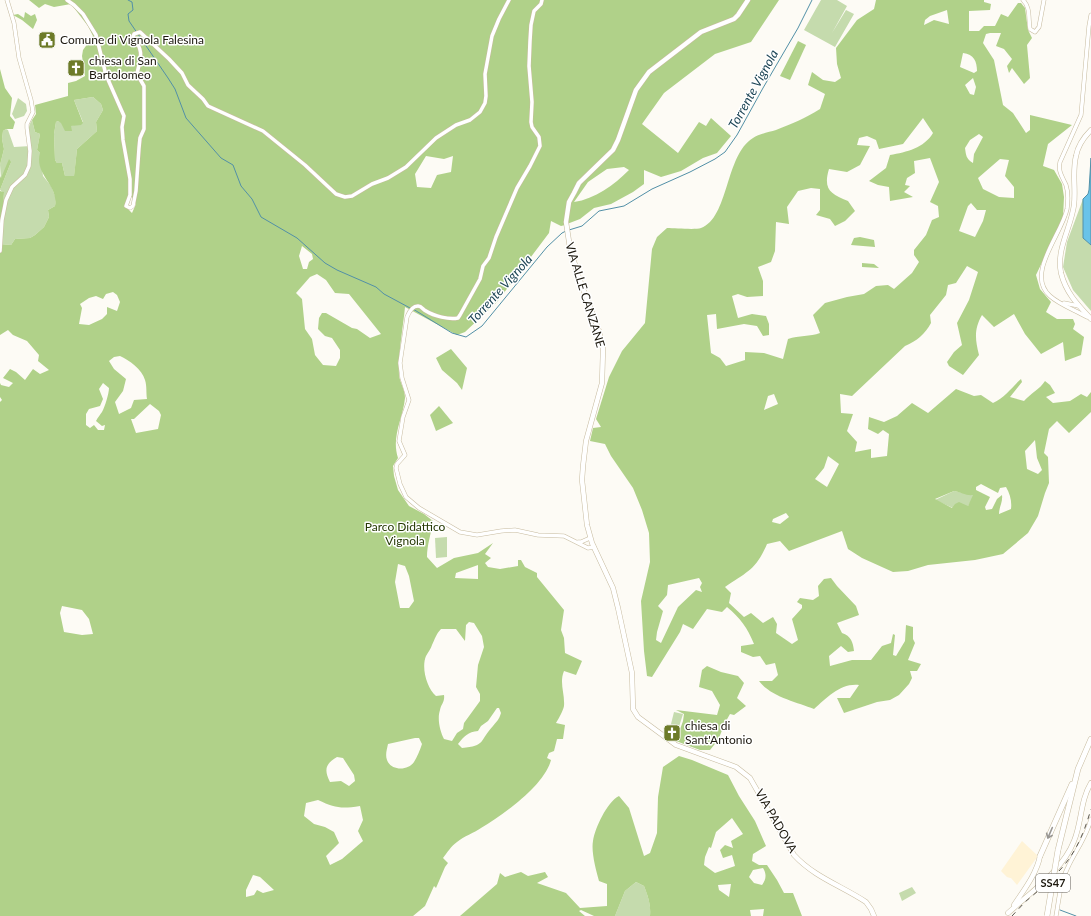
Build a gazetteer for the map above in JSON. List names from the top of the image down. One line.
{"streets":{"highway":["SS47"],"main road":["VIA ALLE CANZANE","VIA PADOVA"]},"crossings":[["VIA ALLE CANZANE","VIA PADOVA"]],"water":["Torrente Vignola"],"parks":["Parco Didattico Vignola"],"places":{"public building":["Comune di Vignola Falesina"],"church":["chiesa di San Bartolomeo","chiesa di Sant'Antonio"]}}
